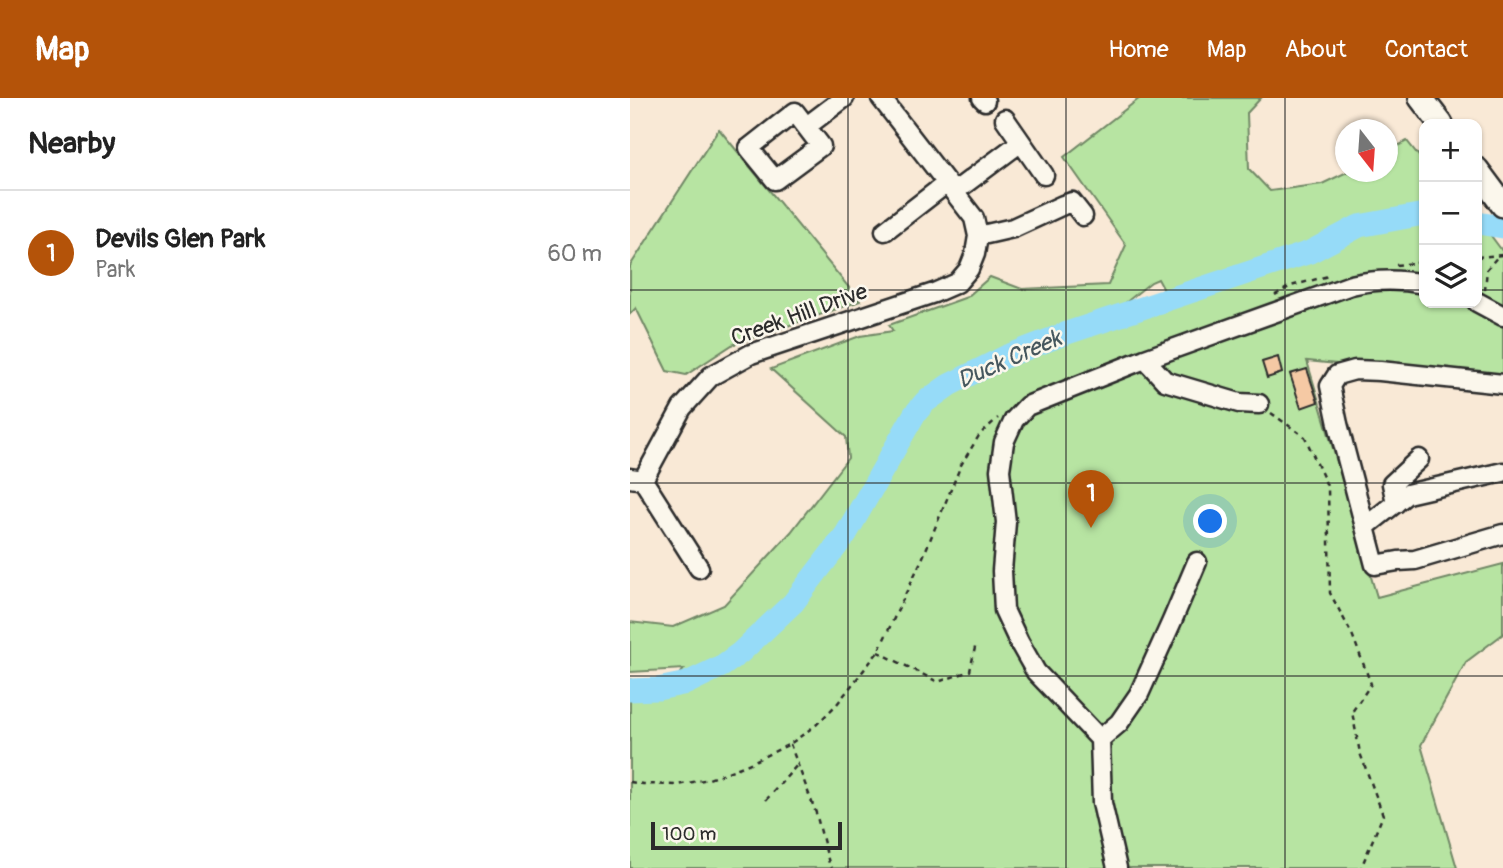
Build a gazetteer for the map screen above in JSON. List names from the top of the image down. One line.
{"streets":{"street":["Creek Hill Drive"]},"water":["Duck Creek"],"scale_bar":"100 m","north":"bottom","page":{"header":"Map","nav":["Home","Map","About","Contact"],"heading":"Nearby","map_buttons":["+","−"],"list":[{"mark":"1","name":"Devils Glen Park","note":"Park","value":"60 m"}],"pins":"1","scale":"100 m"}}
